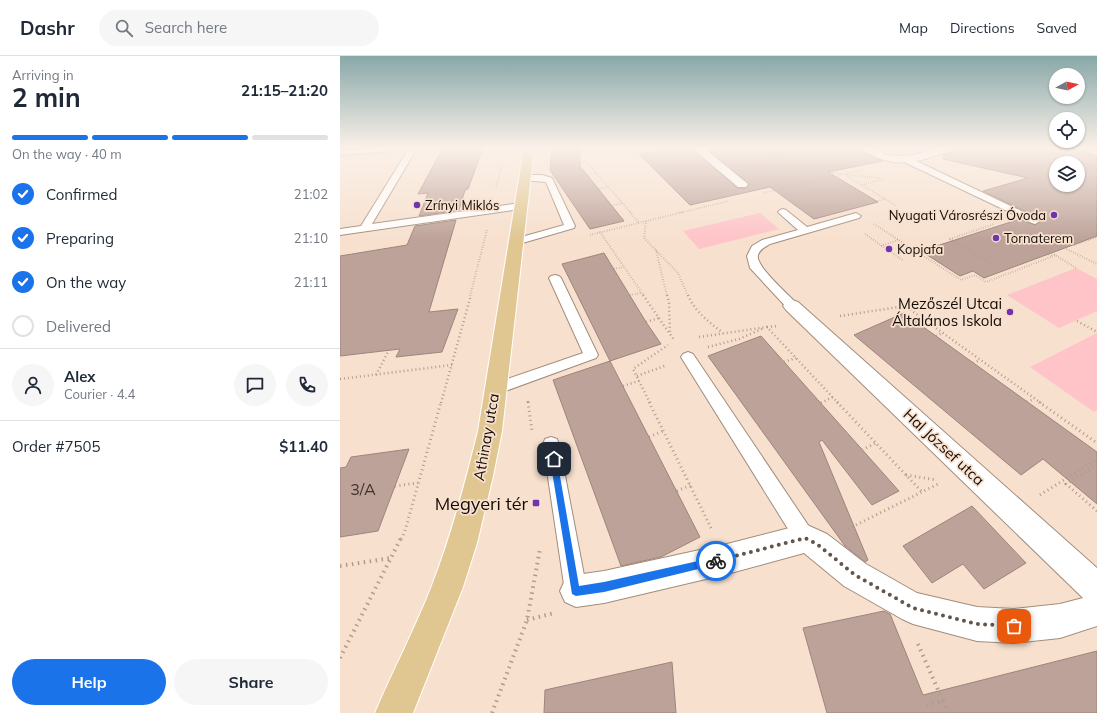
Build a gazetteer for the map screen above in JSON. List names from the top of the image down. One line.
{"streets":{"main road":["Athinay utca"],"street":["Hal József utca"]},"places":{"other":["Zrínyi Miklós","Nyugati Városrészi Óvoda","Tornaterem","Kopjafa","Mezőszél Utcai Általános Iskola"],"transit":["Megyeri tér"]},"house_numbers":["3/A"],"north":"right","page":{"header":"Dashr","search":"Search here","nav":["Map","Directions","Saved"],"heading":["2 min","Arriving in","21:15–21:20"],"panel":["Alex","Courier · 4.4","Order #7505","$11.40"],"bar":"On the way · 40 m","list":[["Confirmed","21:02"],["Preparing","21:10"],["On the way","21:11"],"Delivered"],"buttons":["Help","Share"]}}
